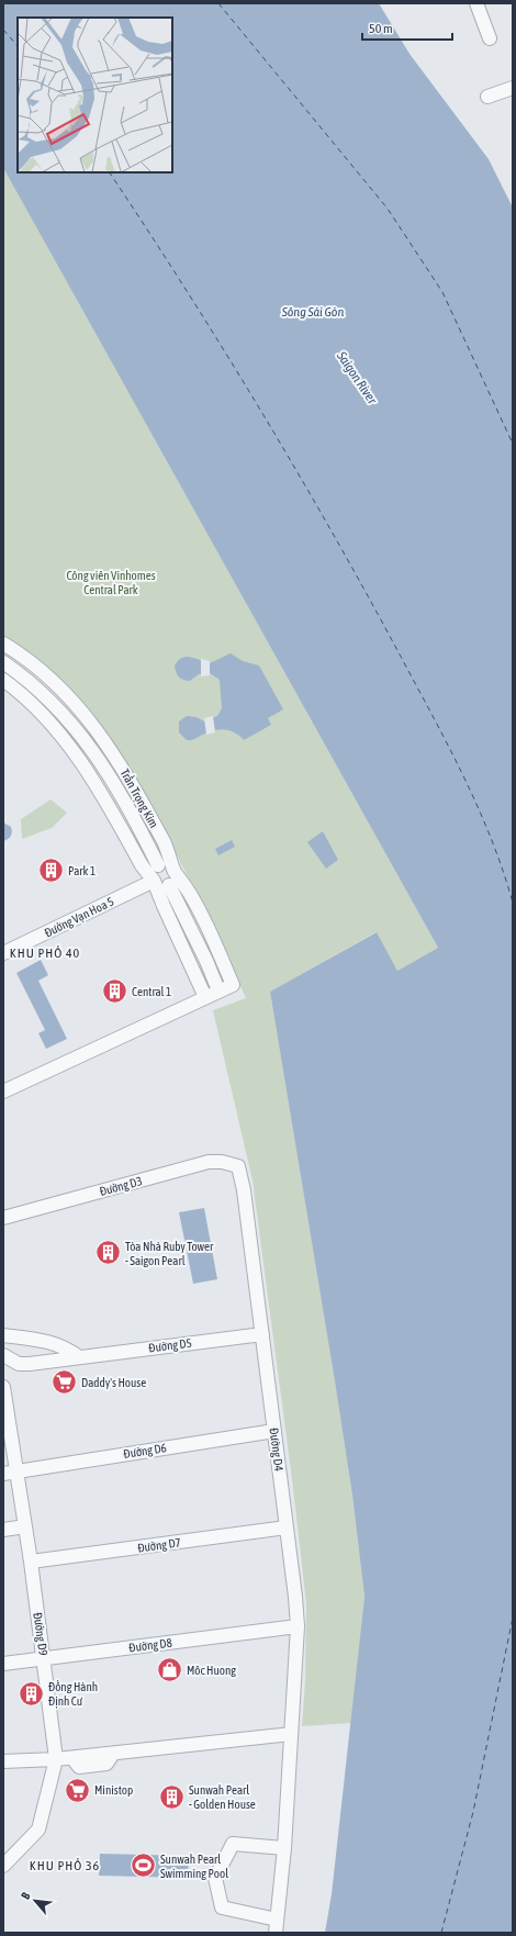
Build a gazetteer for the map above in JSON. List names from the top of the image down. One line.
{"streets":{"street":["Trần Trọng Kim","Đường Vạn Hoa 5","Đường D3","Đường D5","Đường D4","Đường D6","Đường D7","Đường D9","Đường D8"]},"crossings":[["Trần Trọng Kim","Đường Vạn Hoa 5"],["Đường D3","Đường D4"],["Đường D5","Đường D4"],["Đường D4","Đường D6"],["Đường D4","Đường D7"],["Đường D4","Đường D8"],["Đường D6","Đường D9"],["Đường D7","Đường D9"],["Đường D9","Đường D8"]],"districts":["KHU PHỐ 40","KHU PHỐ 36"],"water":["Sông Sài Gòn","Saigon River"],"parks":["Công viên Vinhomes Central Park"],"places":{"building":["Park 1","Central 1","Tòa Nhà Ruby Tower - Saigon Pearl","Đồng Hành Định Cư","Sunwah Pearl - Golden House"],"supermarket":["Daddy's House","Ministop"],"shop":["Môc Huong"],"sports":["Sunwah Pearl Swimming Pool"]},"scale_bar":"50 m","north":"top left"}
